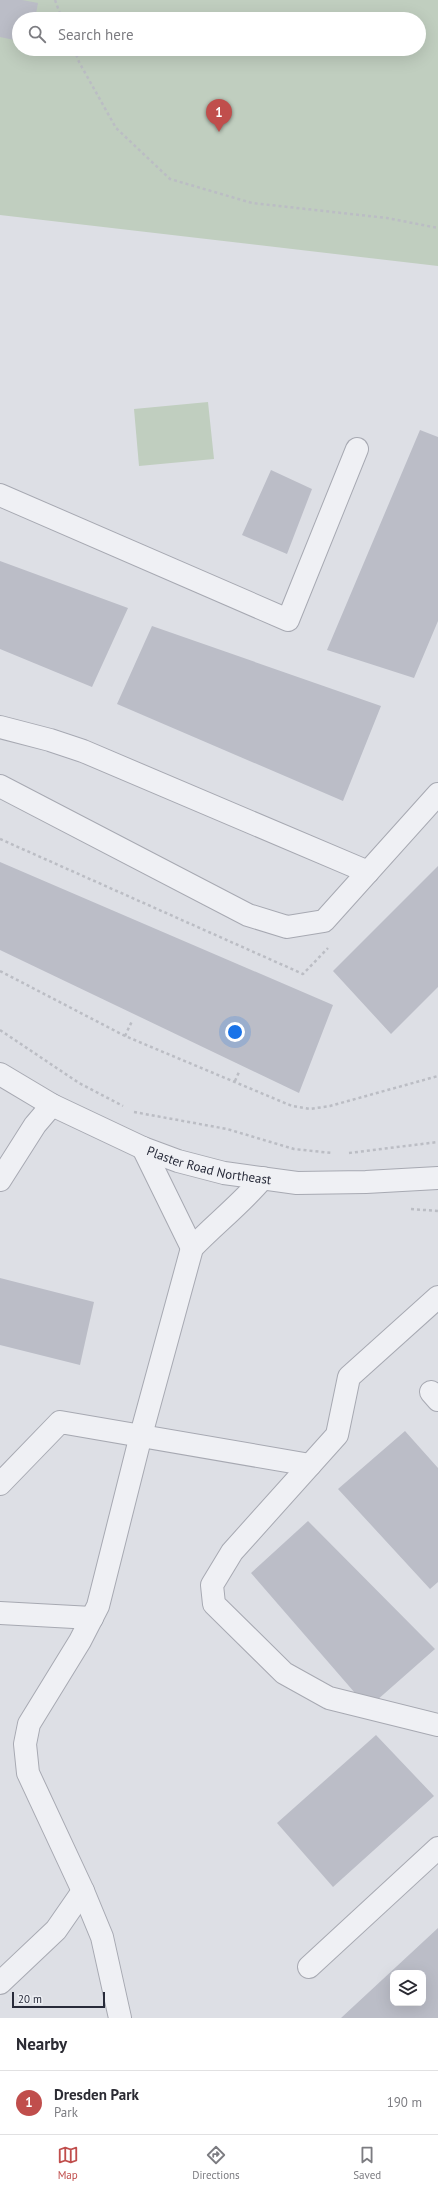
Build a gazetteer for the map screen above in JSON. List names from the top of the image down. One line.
{"streets":{"street":["Plaster Road Northeast"]},"scale_bar":"20 m","page":{"search":"Search here","pins":"1","scale":"20 m","heading":"Nearby","list":[{"mark":"1","name":"Dresden Park","note":"Park","value":"190 m"}],"nav":["Map","Directions","Saved"]}}
